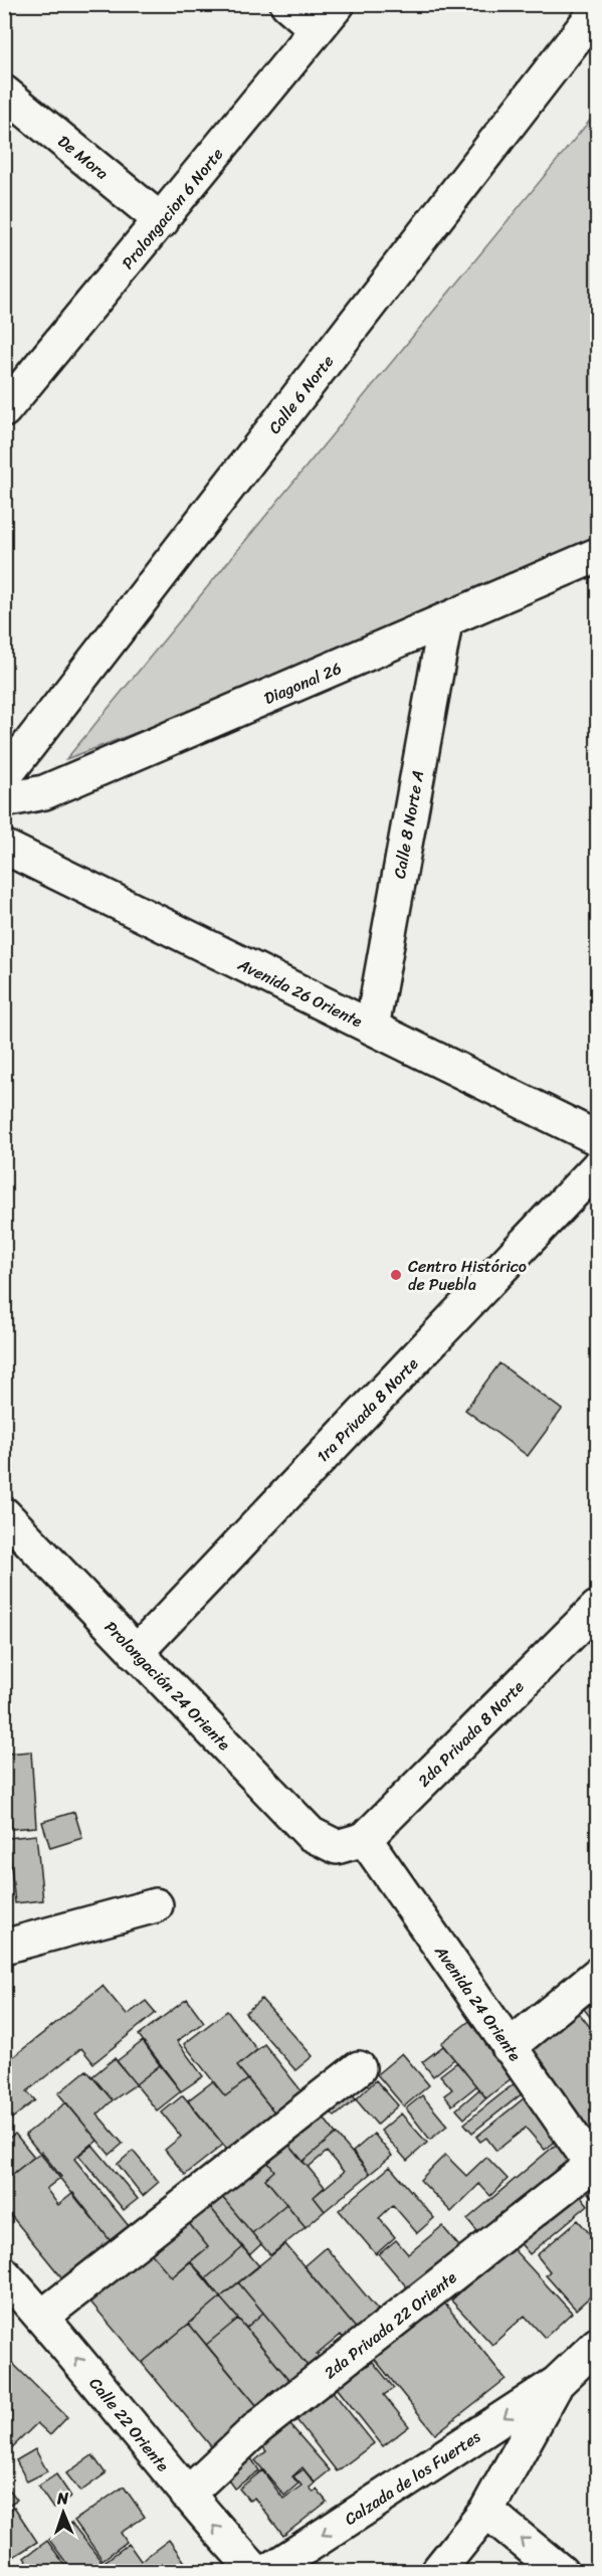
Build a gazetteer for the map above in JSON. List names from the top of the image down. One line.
{"streets":{"street":["De Mora","Prolongacion 6 Norte","Calle 6 Norte","Diagonal 26","Calle 8 Norte A","Avenida 26 Oriente","1ra Privada 8 Norte","Prolongación 24 Oriente","2da Privada 8 Norte","Avenida 24 Oriente","2da Privada 22 Oriente","Calle 22 Oriente","Calzada de los Fuertes"]},"crossings":[["De Mora","Prolongacion 6 Norte"],["Diagonal 26","Calle 8 Norte A"],["Calle 8 Norte A","Avenida 26 Oriente"],["1ra Privada 8 Norte","Prolongación 24 Oriente"],["Prolongación 24 Oriente","2da Privada 8 Norte"],["Prolongación 24 Oriente","Avenida 24 Oriente"],["2da Privada 8 Norte","Avenida 24 Oriente"],["Avenida 24 Oriente","2da Privada 22 Oriente"],["2da Privada 22 Oriente","Calle 22 Oriente"]],"one_way":["Calle 22 Oriente","Calzada de los Fuertes"],"places":["Centro Histórico de Puebla"],"north":"top"}
